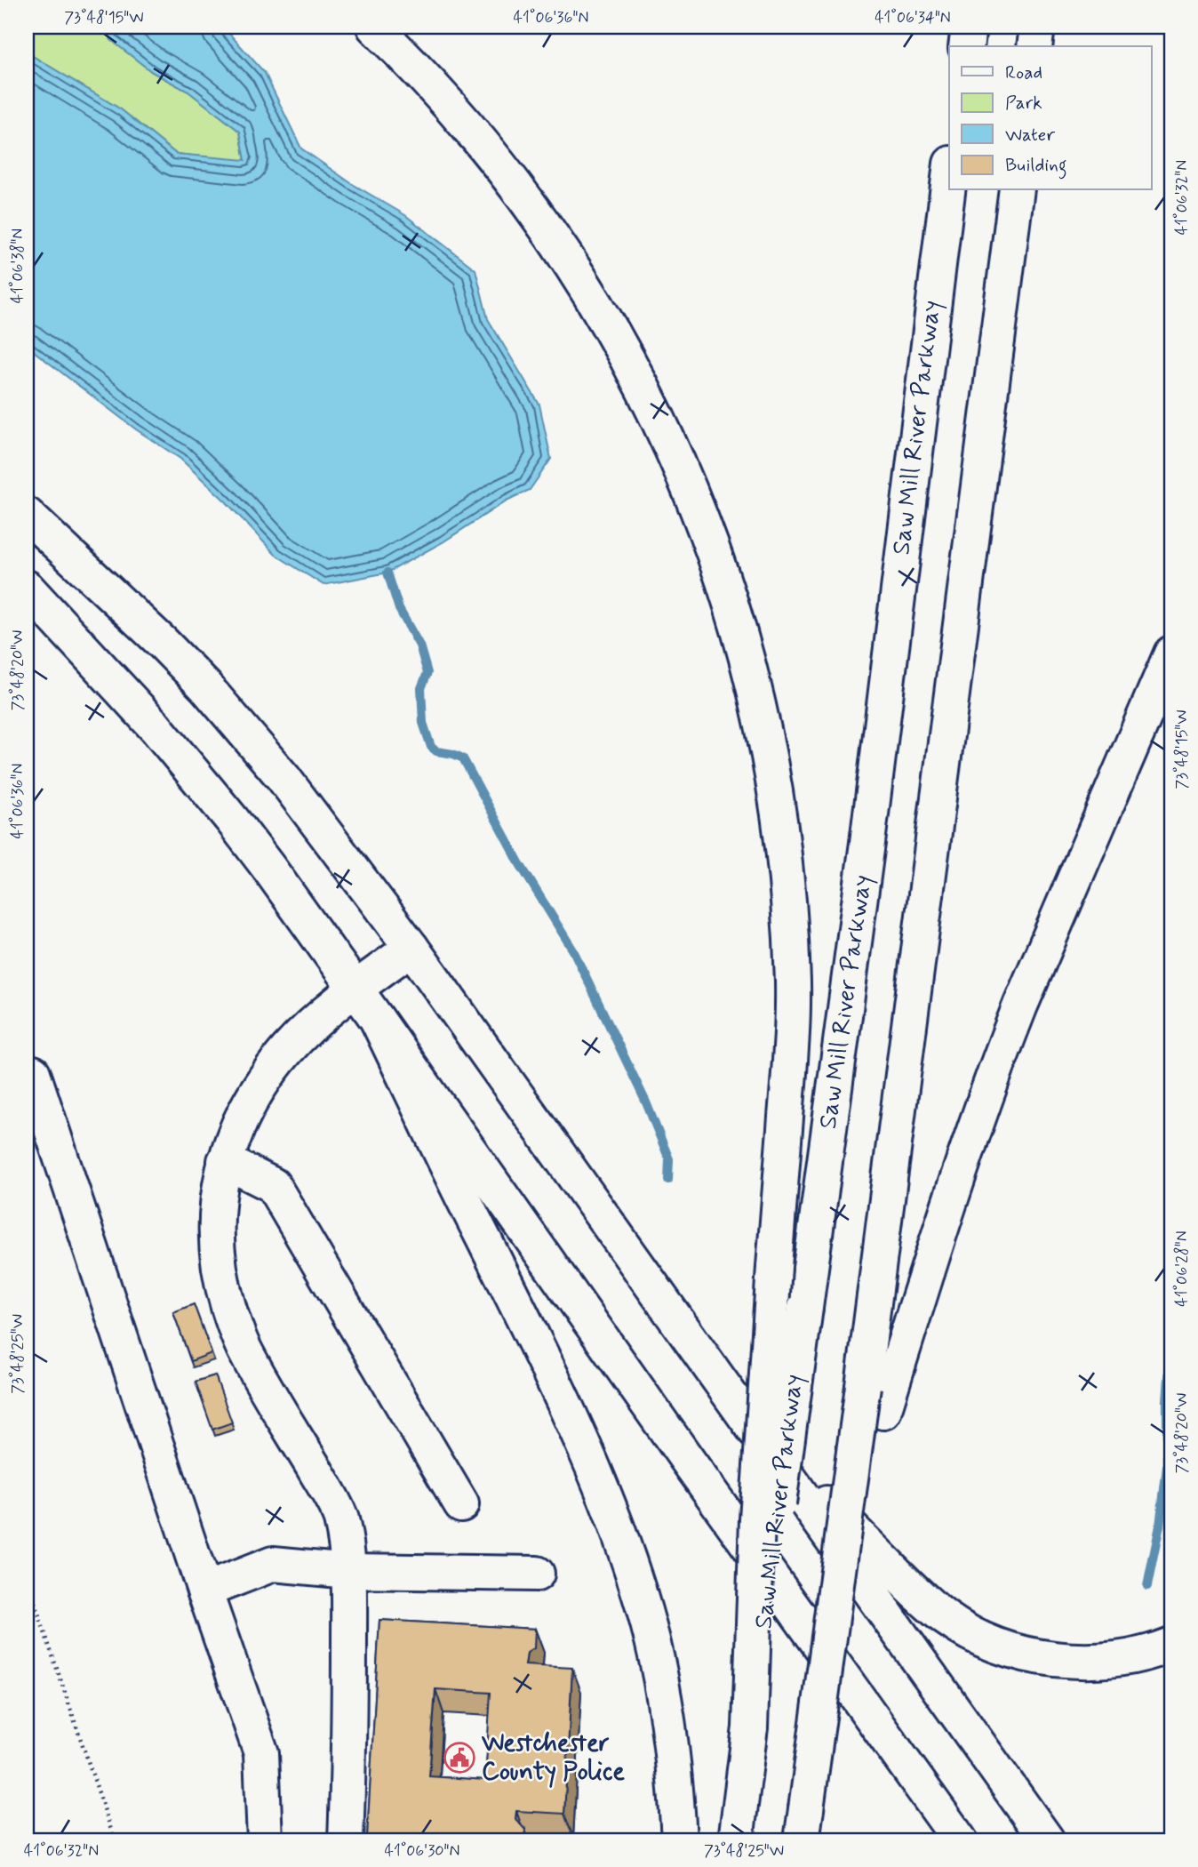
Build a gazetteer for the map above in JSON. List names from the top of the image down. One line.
{"streets":{"main road":["Saw Mill River Parkway"]},"places":{"public building":["Westchester County Police"]},"legend":["Road","Park","Water","Building"],"coordinates":["73°48'15\"W","41°06'36\"N","41°06'34\"N","41°06'32\"N","41°06'38\"N","73°48'20\"W","41°06'28\"N","73°48'25\"W","41°06'30\"N"]}
